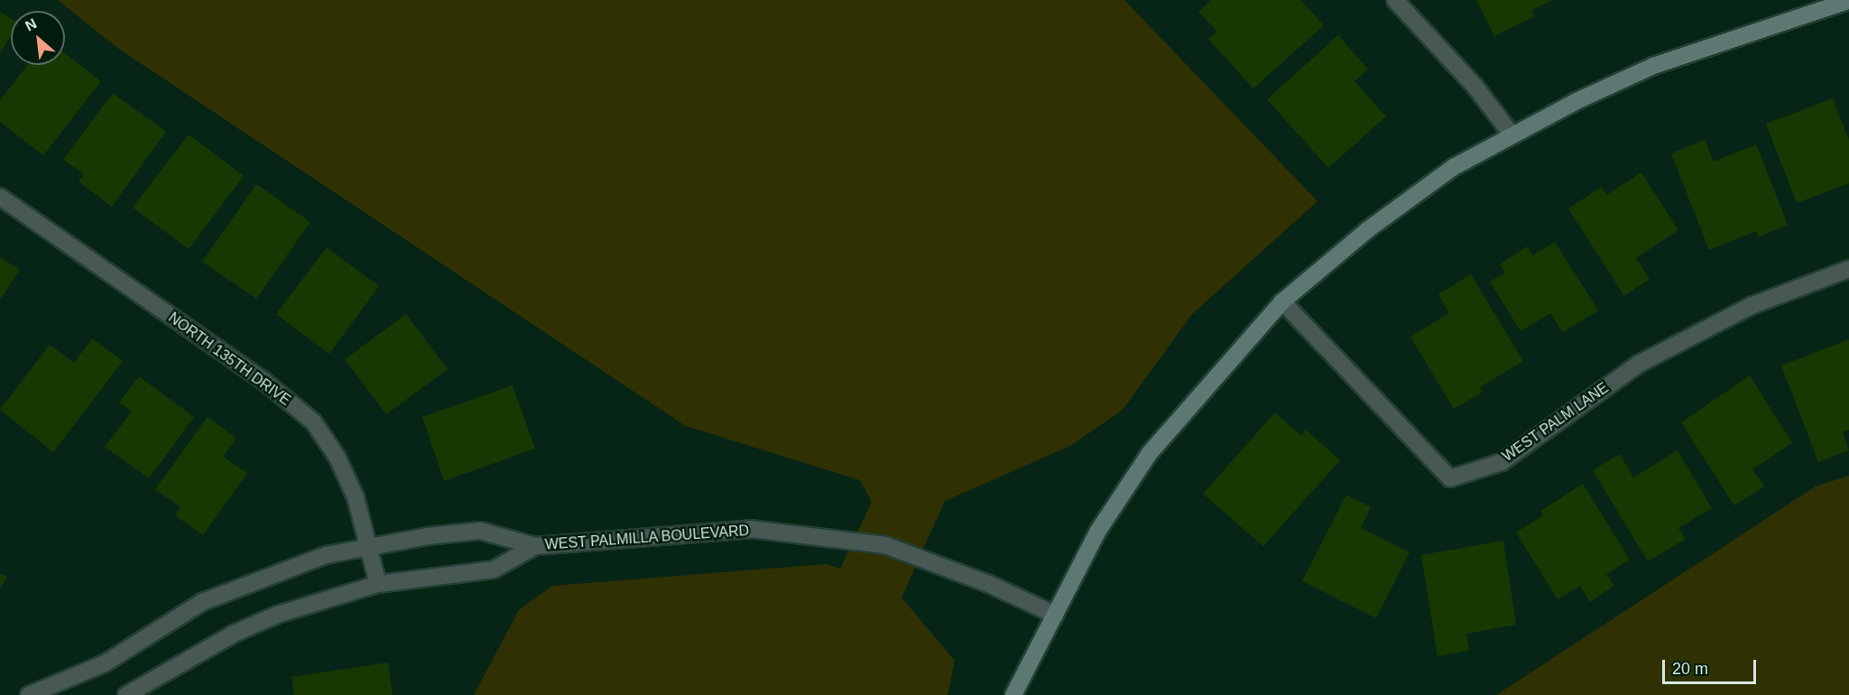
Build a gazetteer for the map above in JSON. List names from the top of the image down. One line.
{"streets":{"street":["NORTH 135TH DRIVE","WEST PALM LANE","WEST PALMILLA BOULEVARD"]},"crossings":[["NORTH 135TH DRIVE","WEST PALMILLA BOULEVARD"]],"scale_bar":"20 m","north":"top left"}
